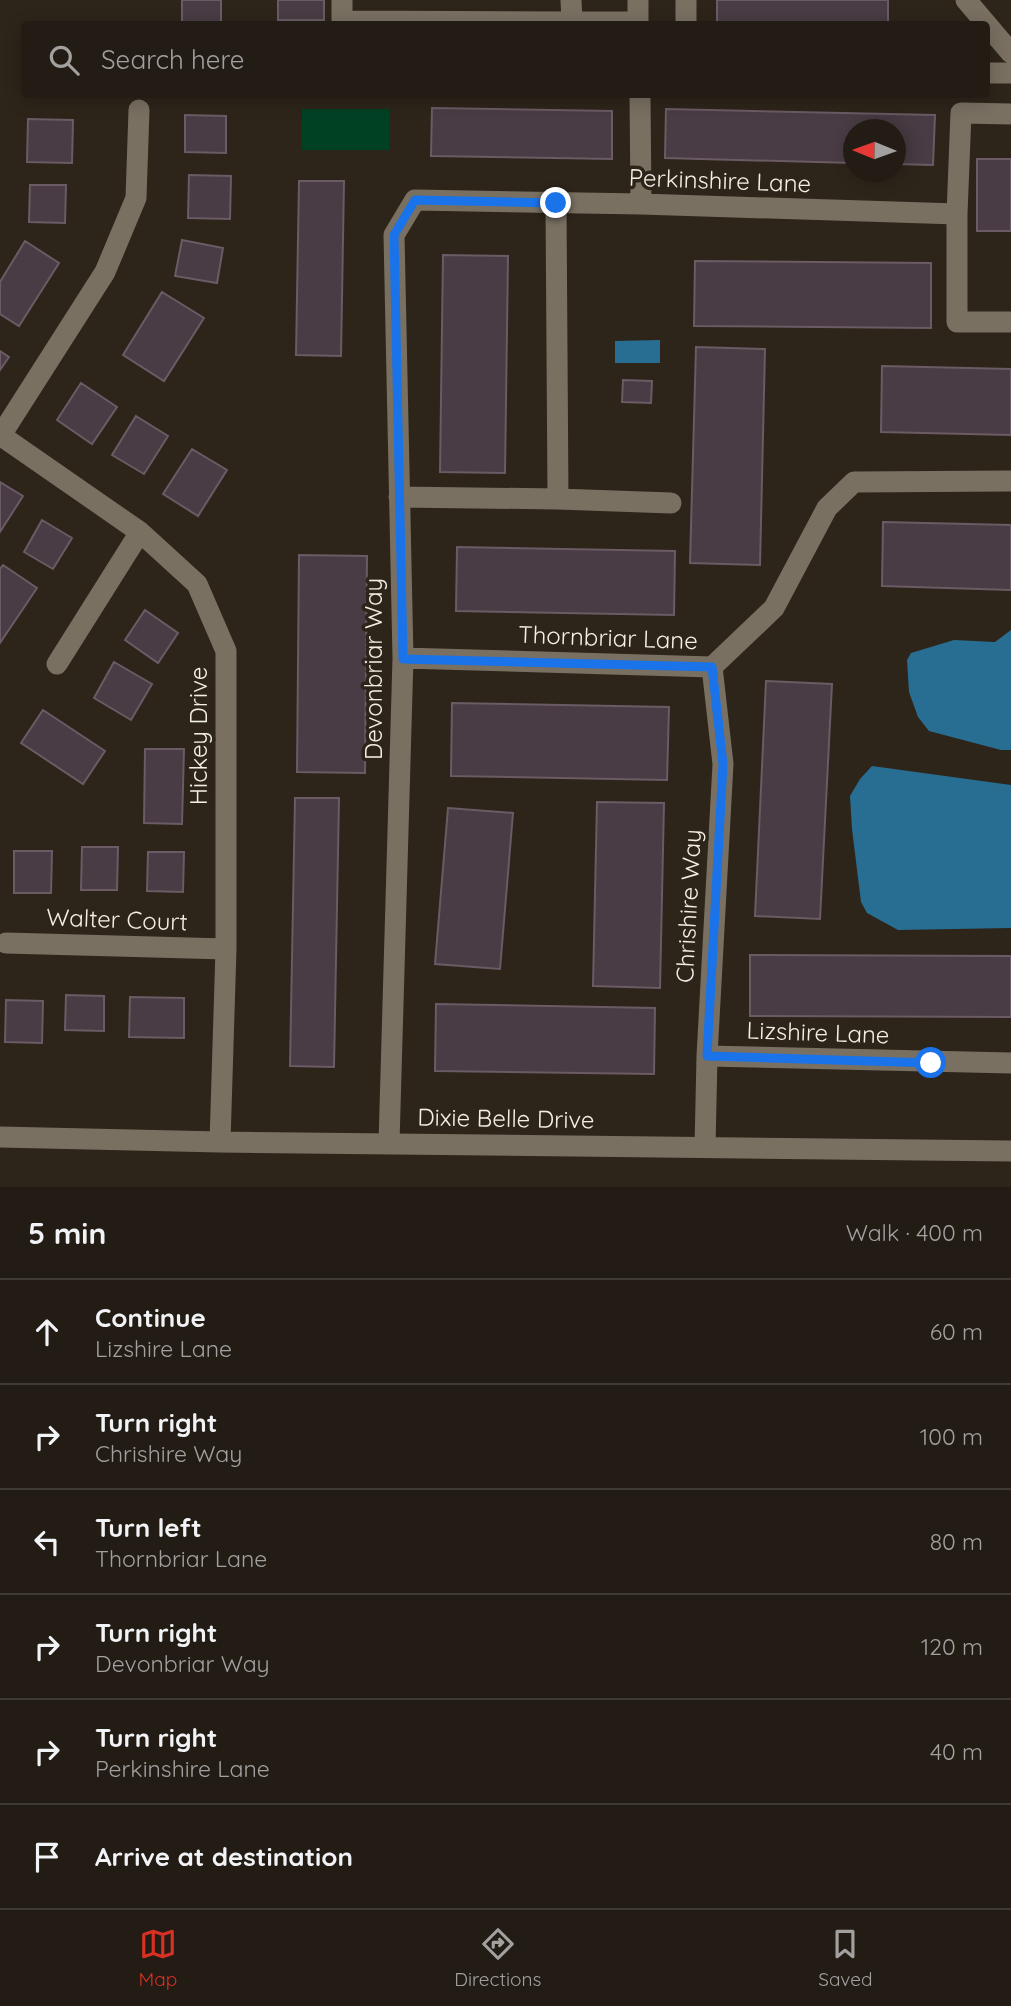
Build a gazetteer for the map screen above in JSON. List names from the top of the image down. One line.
{"streets":{"street":["Perkinshire Lane","Thornbriar Lane","Devonbriar Way","Hickey Drive","Chrishire Way","Walter Court","Lizshire Lane","Dixie Belle Drive"]},"crossings":[["Perkinshire Lane","Devonbriar Way"],["Thornbriar Lane","Devonbriar Way"],["Thornbriar Lane","Chrishire Way"],["Devonbriar Way","Dixie Belle Drive"],["Hickey Drive","Walter Court"],["Hickey Drive","Dixie Belle Drive"],["Chrishire Way","Lizshire Lane"],["Chrishire Way","Dixie Belle Drive"]],"north":"left","page":{"search":"Search here","heading":["5 min","Walk · 400 m"],"list":[["Continue","Lizshire Lane","60 m"],["Turn right","Chrishire Way","100 m"],["Turn left","Thornbriar Lane","80 m"],["Turn right","Devonbriar Way","120 m"],["Turn right","Perkinshire Lane","40 m"],"Arrive at destination"],"nav":["Map","Directions","Saved"]}}
